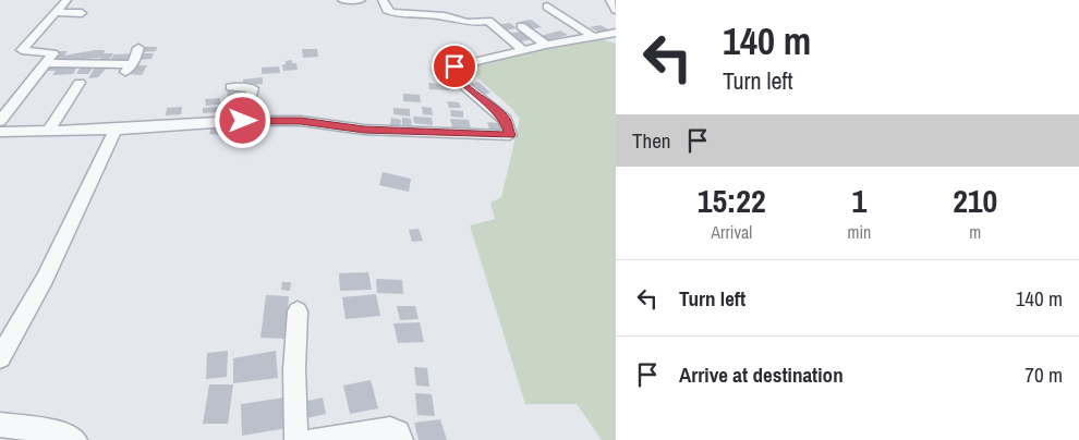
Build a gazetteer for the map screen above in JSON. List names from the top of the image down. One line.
{"page":{"turn":["140 m","Turn left"],"then":"Then","eta":["15:22","Arrival","1","min","210","m"],"list":[{"name":"Turn left","value":"140 m"},{"name":"Arrive at destination","value":"70 m"}]}}
